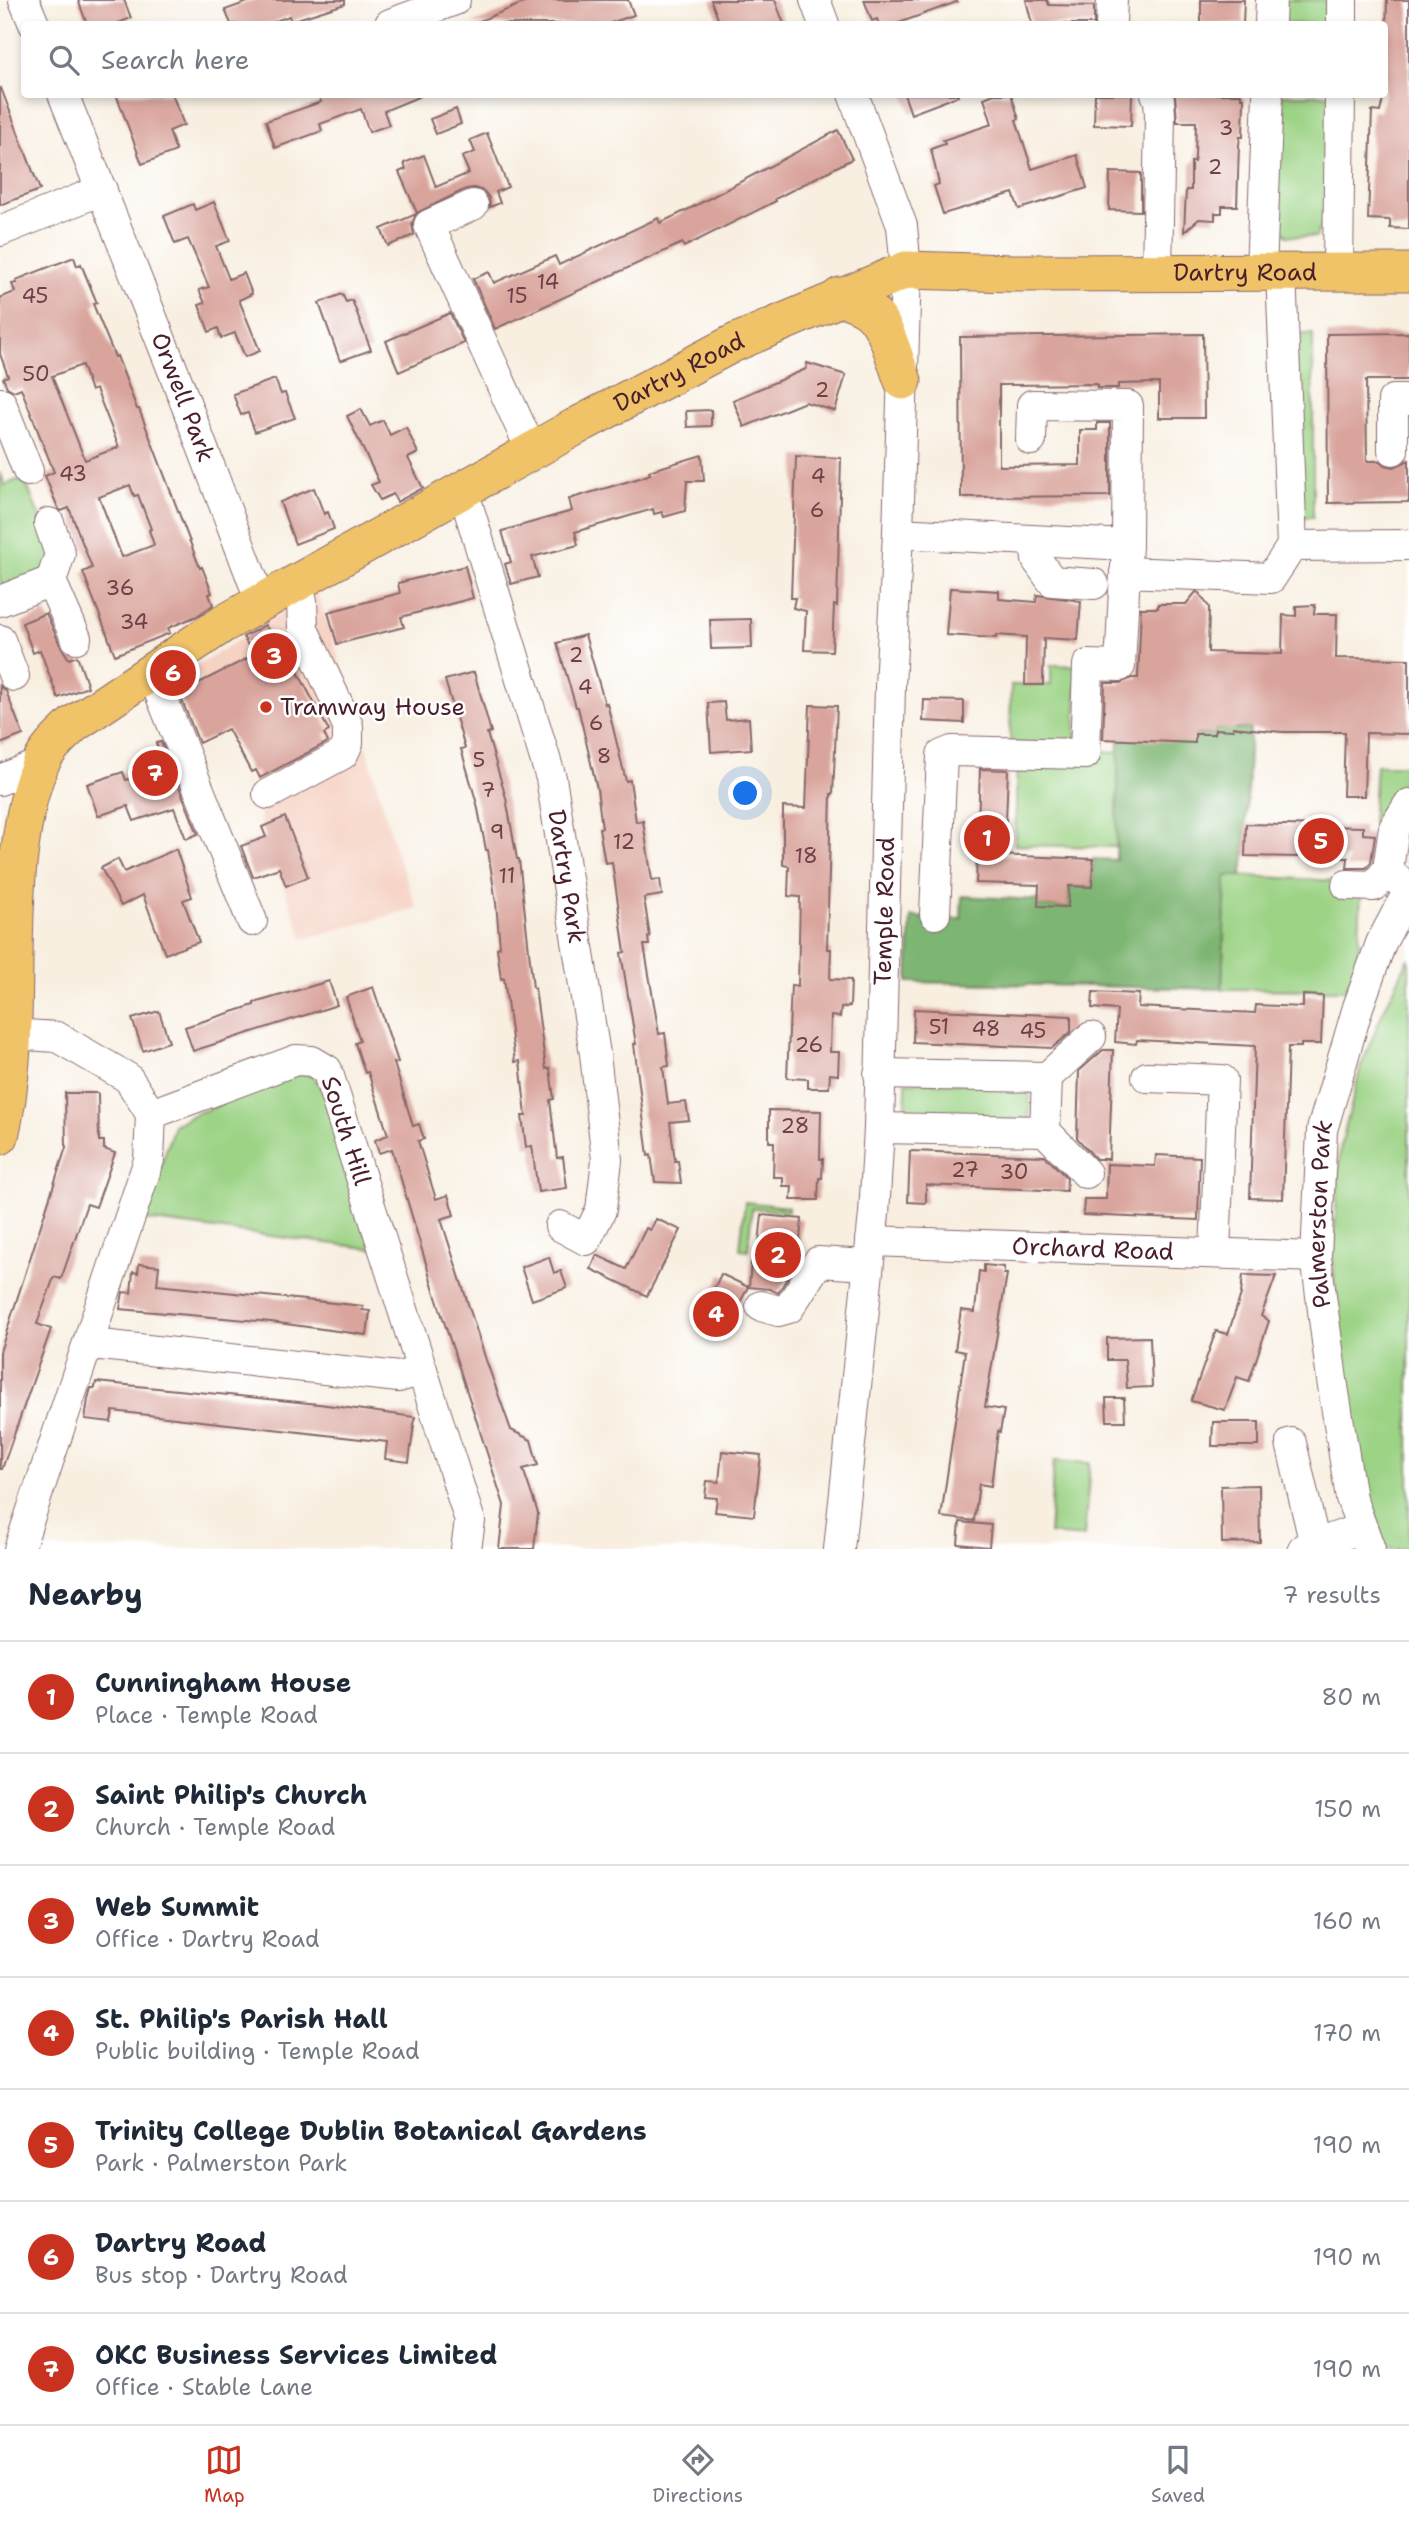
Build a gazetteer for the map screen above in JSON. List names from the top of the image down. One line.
{"streets":{"main road":["Dartry Road"],"street":["Orwell Park","Dartry Park","Temple Road","South Hill","Palmerston Park","Orchard Road"]},"crossings":[["Dartry Road","Orwell Park"],["Dartry Road","Dartry Park"],["Dartry Road","Temple Road"],["Temple Road","Orchard Road"],["Palmerston Park","Orchard Road"]],"places":["Tramway House"],"house_numbers":["3","2","14","45","15","50","2","43","4","6","36","34","2","4","6","8","5","7","9","12","18","11","51","48","45","26","28","27","30"],"page":{"search":"Search here","pins":["3","6","7","1","5","2","4"],"heading":["Nearby","7 results"],"list":[{"mark":"1","name":"Cunningham House","note":"Place · Temple Road","value":"80 m"},{"mark":"2","name":"Saint Philip's Church","note":"Church · Temple Road","value":"150 m"},{"mark":"3","name":"Web Summit","note":"Office · Dartry Road","value":"160 m"},{"mark":"4","name":"St. Philip's Parish Hall","note":"Public building · Temple Road","value":"170 m"},{"mark":"5","name":"Trinity College Dublin Botanical Gardens","note":"Park · Palmerston Park","value":"190 m"},{"mark":"6","name":"Dartry Road","note":"Bus stop · Dartry Road","value":"190 m"},{"mark":"7","name":"OKC Business Services Limited","note":"Office · Stable Lane","value":"190 m"}],"nav":["Map","Directions","Saved"]}}
